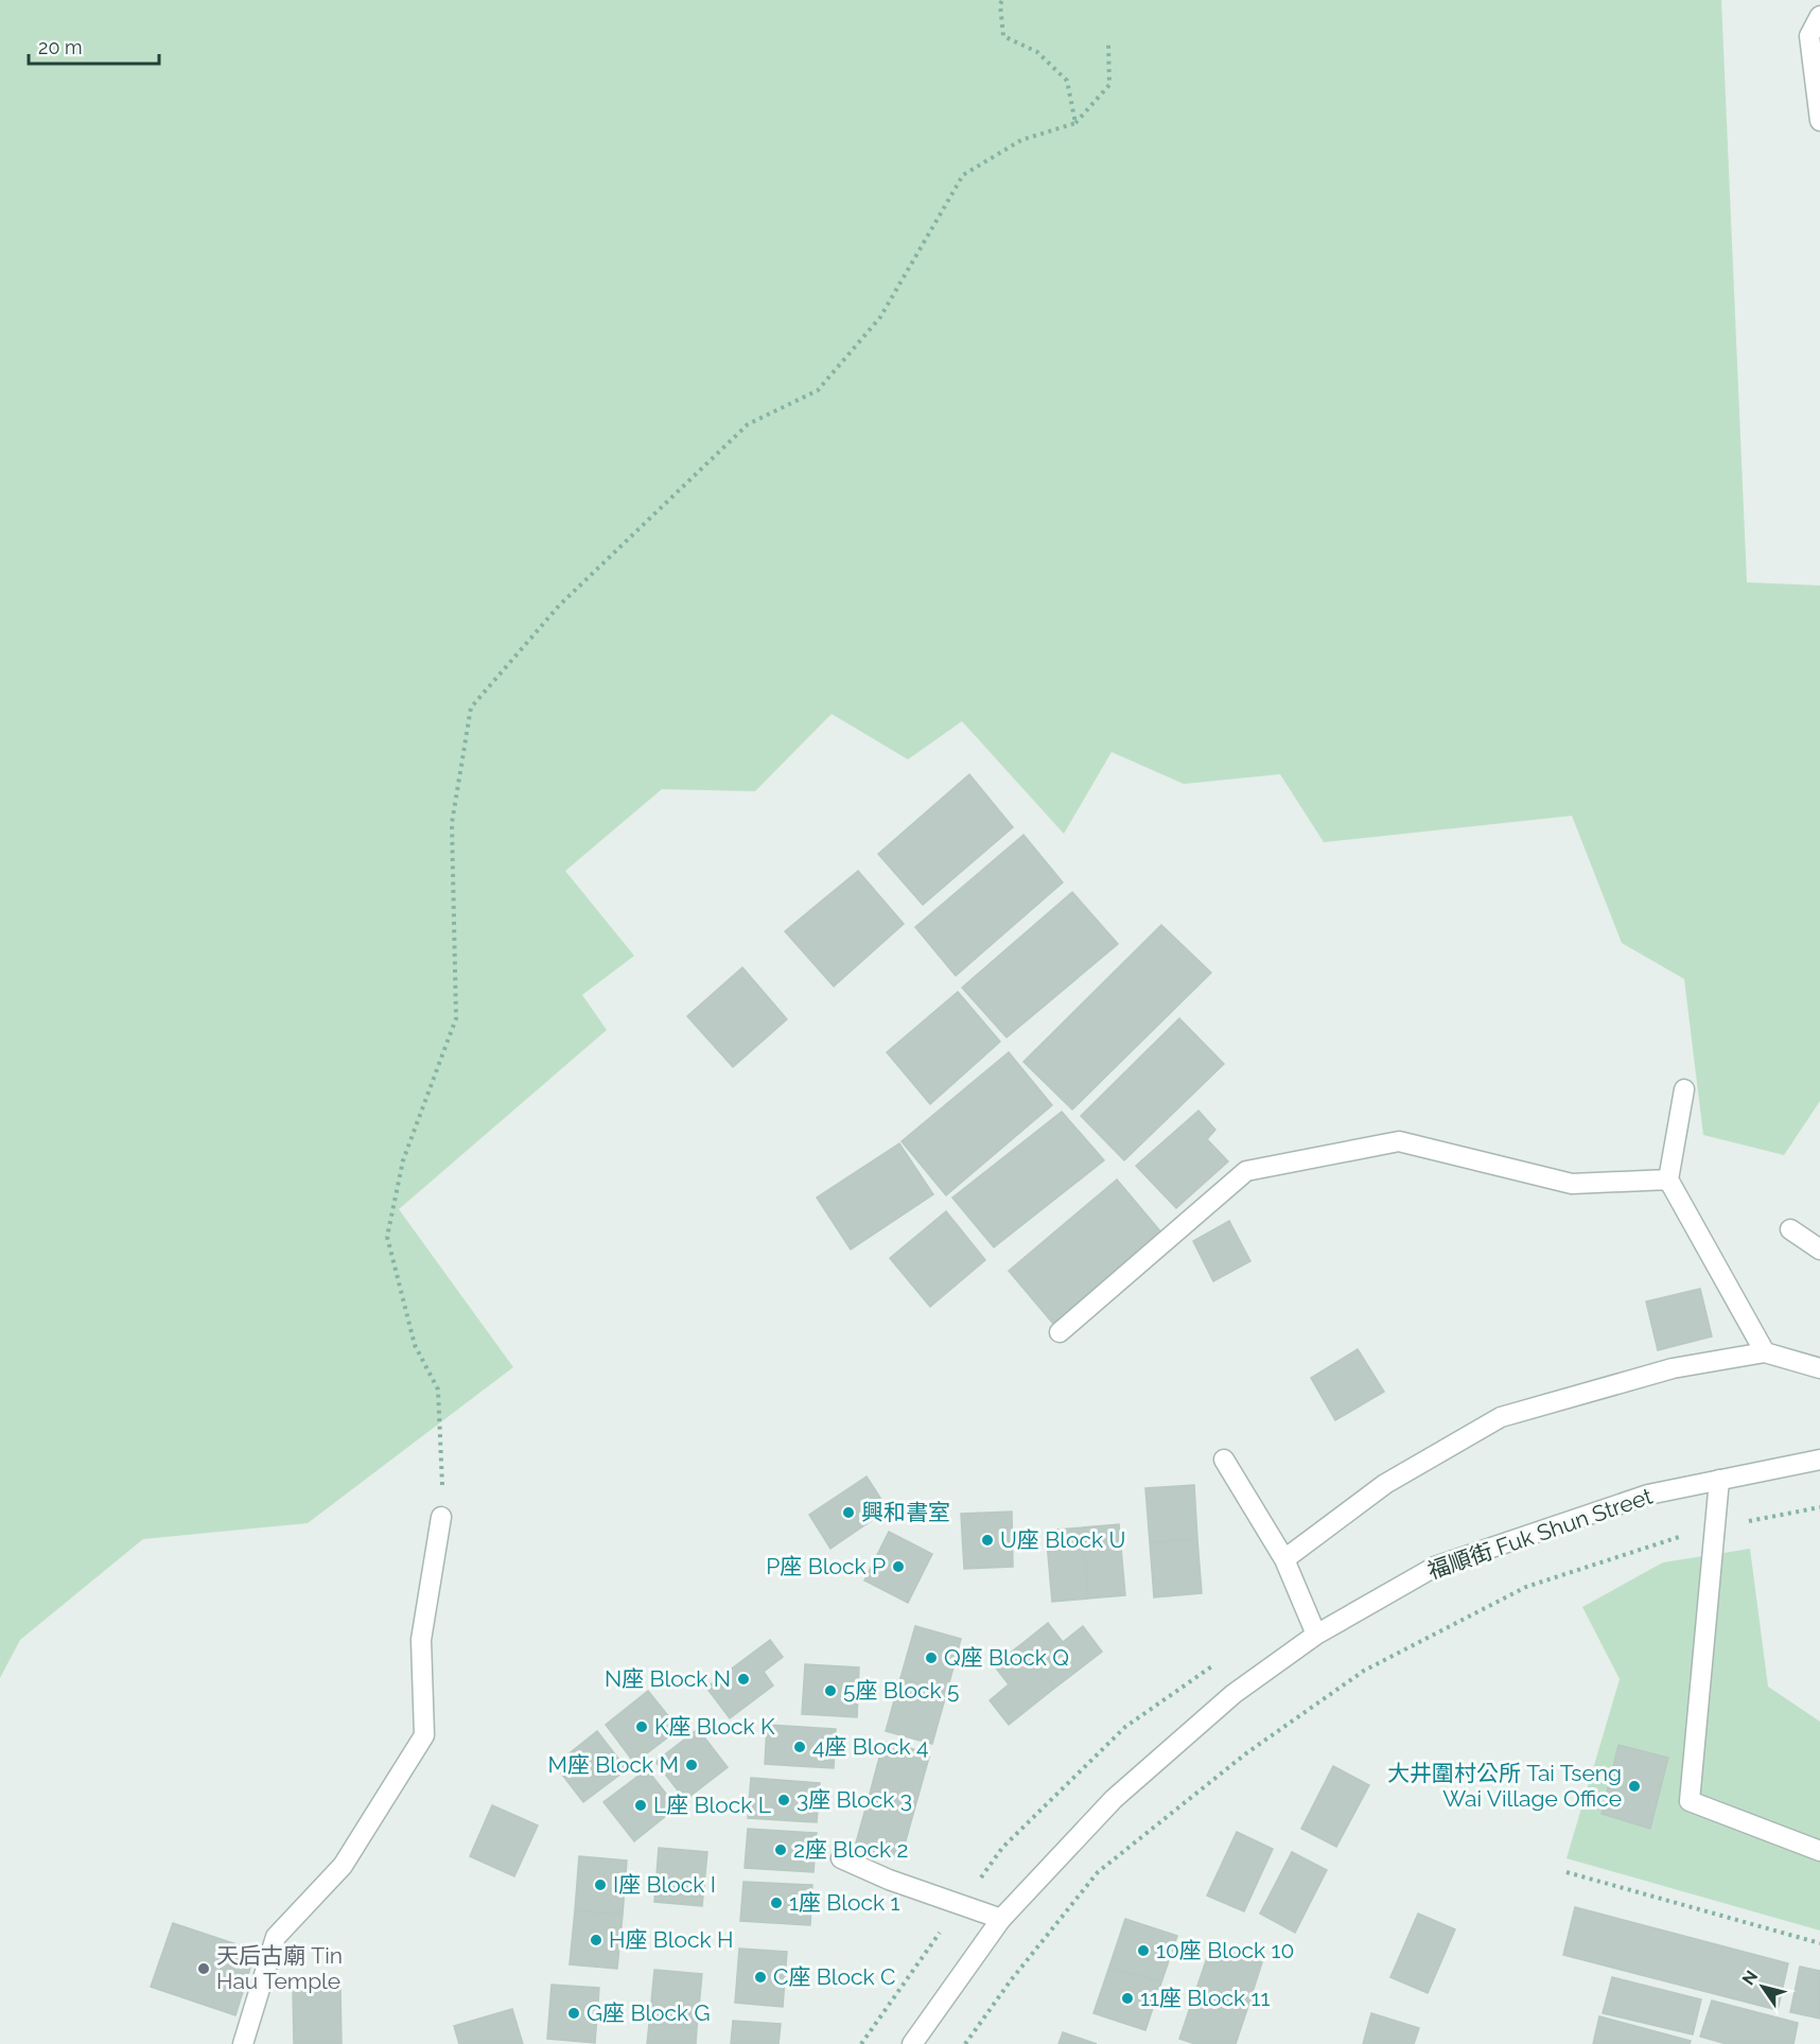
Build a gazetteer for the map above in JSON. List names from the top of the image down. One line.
{"streets":{"street":["福順街 Fuk Shun Street"]},"places":["興和書室","U座 Block U","P座 Block P","Q座 Block Q","N座 Block N","5座 Block 5","K座 Block K","4座 Block 4","M座 Block M","大井圍村公所 Tai Tseng Wai Village Office","3座 Block 3","L座 Block L","2座 Block 2","I座 Block I","1座 Block 1","H座 Block H","10座 Block 10","天后古廟 Tin Hau Temple","C座 Block C","11座 Block 11","G座 Block G"],"scale_bar":"20 m","north":"top left"}
